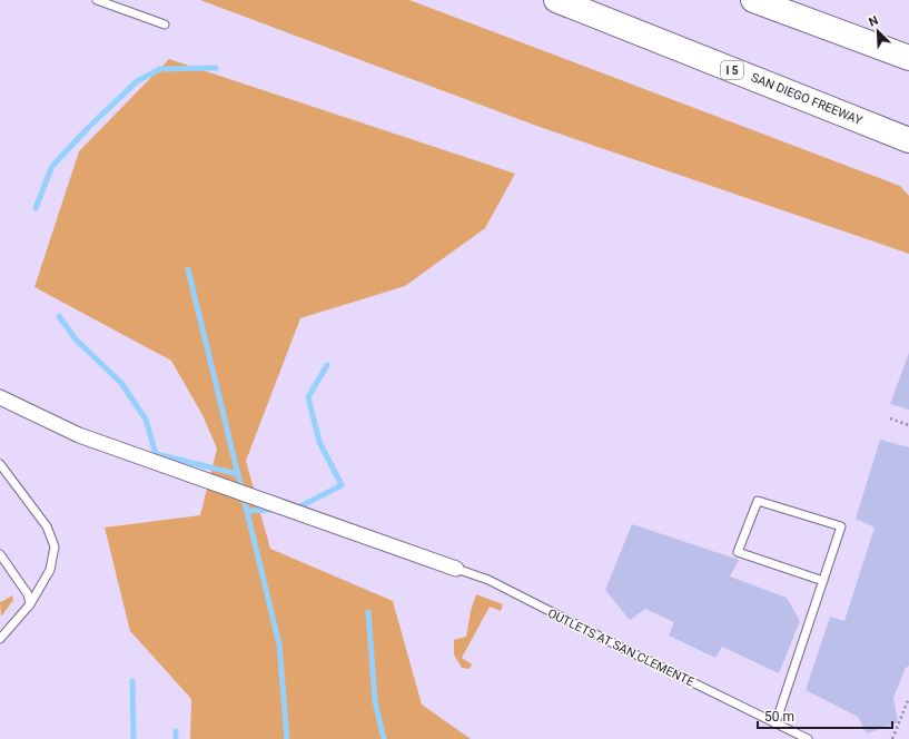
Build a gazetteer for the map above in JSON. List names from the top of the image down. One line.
{"streets":{"highway":["I 5","SAN DIEGO FREEWAY"],"street":["OUTLETS AT SAN CLEMENTE"]},"scale_bar":"50 m","north":"top left"}
